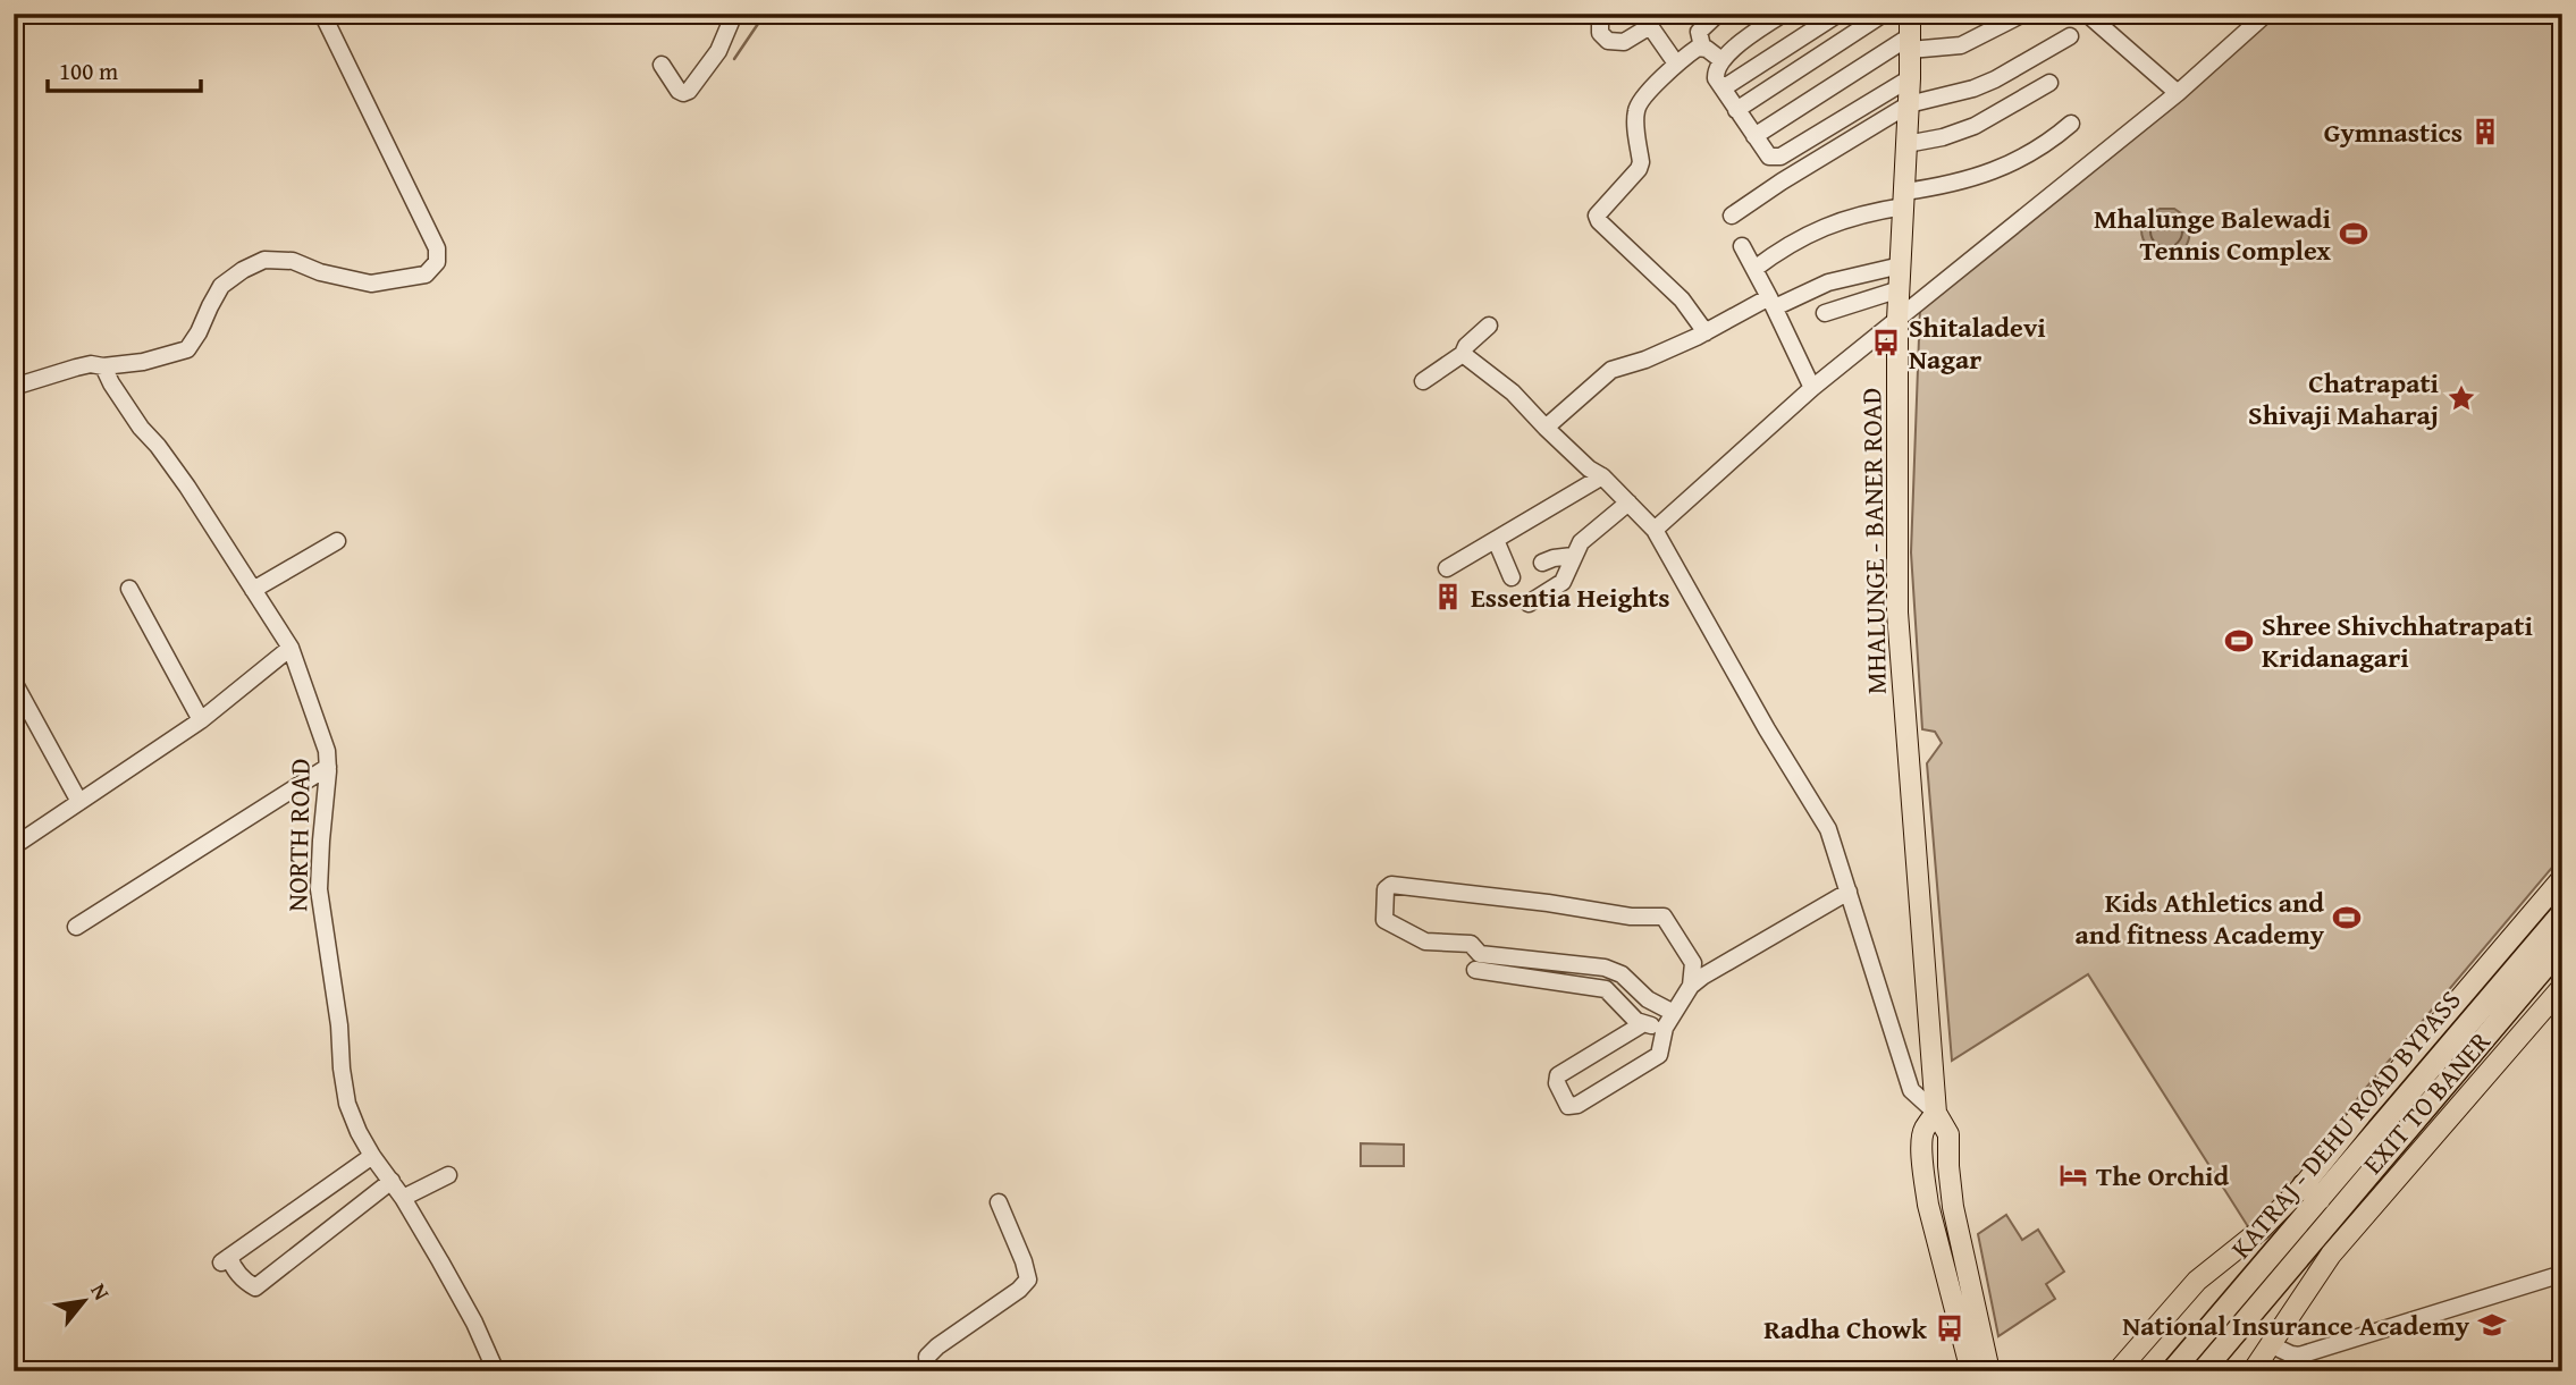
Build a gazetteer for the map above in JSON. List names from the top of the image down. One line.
{"streets":{"highway":["KATRAJ - DEHU ROAD BYPASS"],"main road":["MHALUNGE - BANER ROAD","EXIT TO BANER"],"street":["NORTH ROAD"]},"crossings":[["EXIT TO BANER","KATRAJ - DEHU ROAD BYPASS"]],"places":{"building":["Gymnastics","Essentia Heights"],"sports":["Mhalunge Balewadi Tennis Complex","Shree Shivchhatrapati Kridanagari","Kids Athletics and and fitness Academy"],"bus stop":["Shitaladevi Nagar","Radha Chowk"],"place":["Chatrapati Shivaji Maharaj"],"hotel":["The Orchid"],"school or university":["National Insurance Academy"]},"scale_bar":"100 m","north":"top right"}
